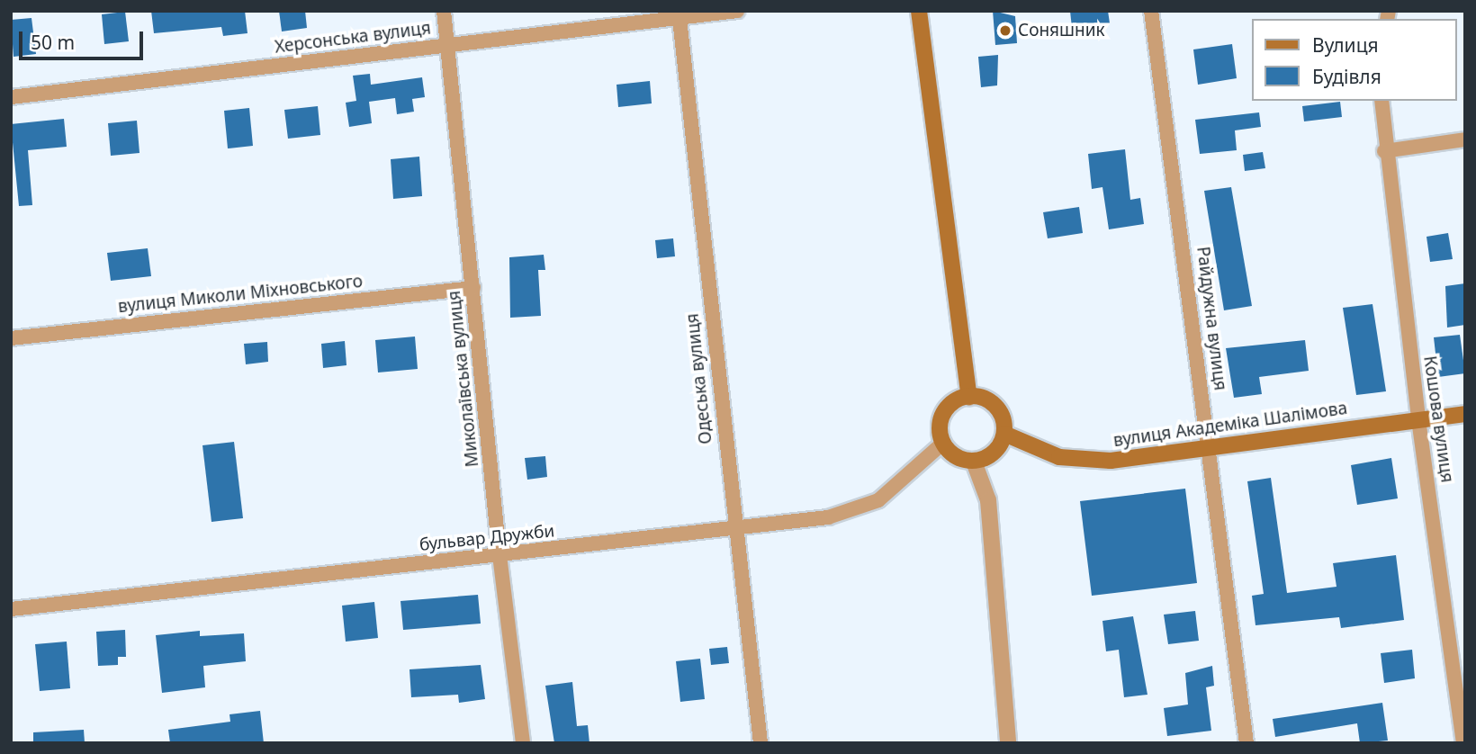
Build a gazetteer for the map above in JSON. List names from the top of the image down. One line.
{"streets":{"main road":["вулиця Академіка Шалімова"],"street":["Херсонська вулиця","вулиця Миколи Міхновського","Райдужна вулиця","Миколаївська вулиця","Одеська вулиця","Кошова вулиця","бульвар Дружби"]},"crossings":[["Херсонська вулиця","Миколаївська вулиця"],["Херсонська вулиця","Одеська вулиця"],["вулиця Миколи Міхновського","Миколаївська вулиця"],["Райдужна вулиця","вулиця Академіка Шалімова"],["Миколаївська вулиця","бульвар Дружби"],["Одеська вулиця","бульвар Дружби"],["Кошова вулиця","вулиця Академіка Шалімова"],["вулиця Академіка Шалімова","бульвар Дружби"]],"places":["Соняшник"],"legend":["Вулиця","Будівля"],"scale_bar":"50 m"}
